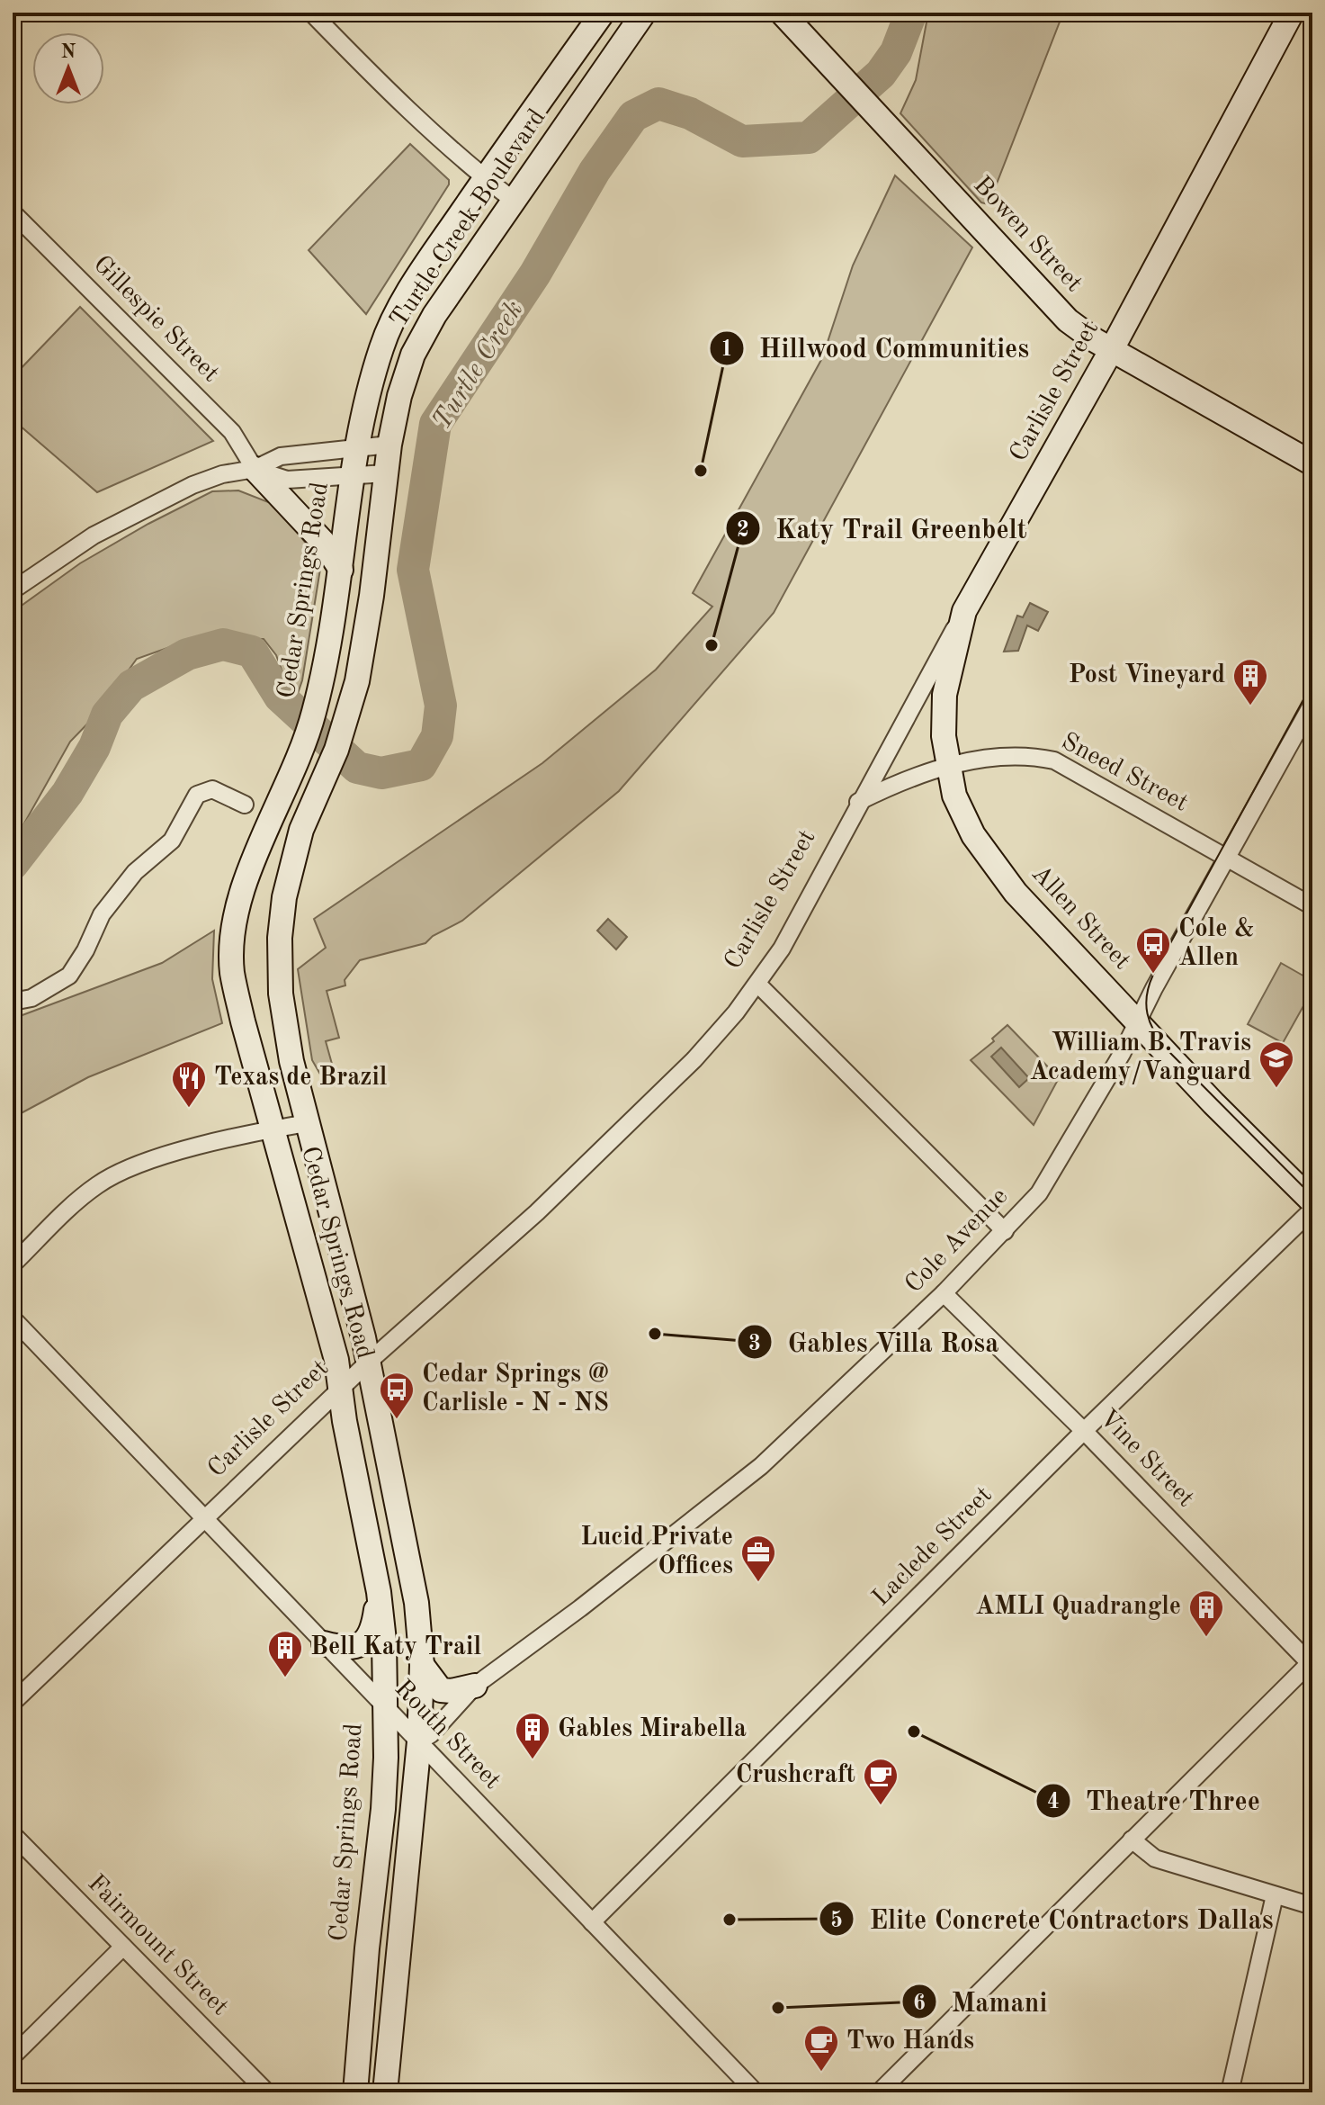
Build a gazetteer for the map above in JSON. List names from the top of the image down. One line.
{"streets":{"main road":["Turtle Creek Boulevard","Bowen Street","Carlisle Street","Cedar Springs Road","Allen Street"],"street":["Gillespie Street","Sneed Street","Cole Avenue","Vine Street","Laclede Street","Routh Street","Fairmount Street"]},"crossings":[["Turtle Creek Boulevard","Cedar Springs Road"],["Bowen Street","Carlisle Street"],["Carlisle Street","Cedar Springs Road"],["Carlisle Street","Sneed Street"],["Carlisle Street","Allen Street"],["Carlisle Street","Routh Street"],["Cedar Springs Road","Cole Avenue"],["Cedar Springs Road","Routh Street"],["Sneed Street","Allen Street"],["Sneed Street","Cole Avenue"],["Allen Street","Cole Avenue"],["Cole Avenue","Vine Street"],["Cole Avenue","Routh Street"],["Vine Street","Laclede Street"],["Laclede Street","Routh Street"]],"water":["Turtle Creek"],"places":{"other":["Hillwood Communities","Katy Trail Greenbelt","Gables Villa Rosa","Theatre Three","Elite Concrete Contractors Dallas","Mamani"],"building":["Post Vineyard","AMLI Quadrangle","Bell Katy Trail","Gables Mirabella"],"bus stop":["Cole & Allen","Cedar Springs @ Carlisle - N - NS"],"school or university":["William B. Travis Academy/Vanguard"],"restaurant":["Texas de Brazil"],"office":["Lucid Private Offices"],"cafe":["Crushcraft","Two Hands"]},"north":"top"}
